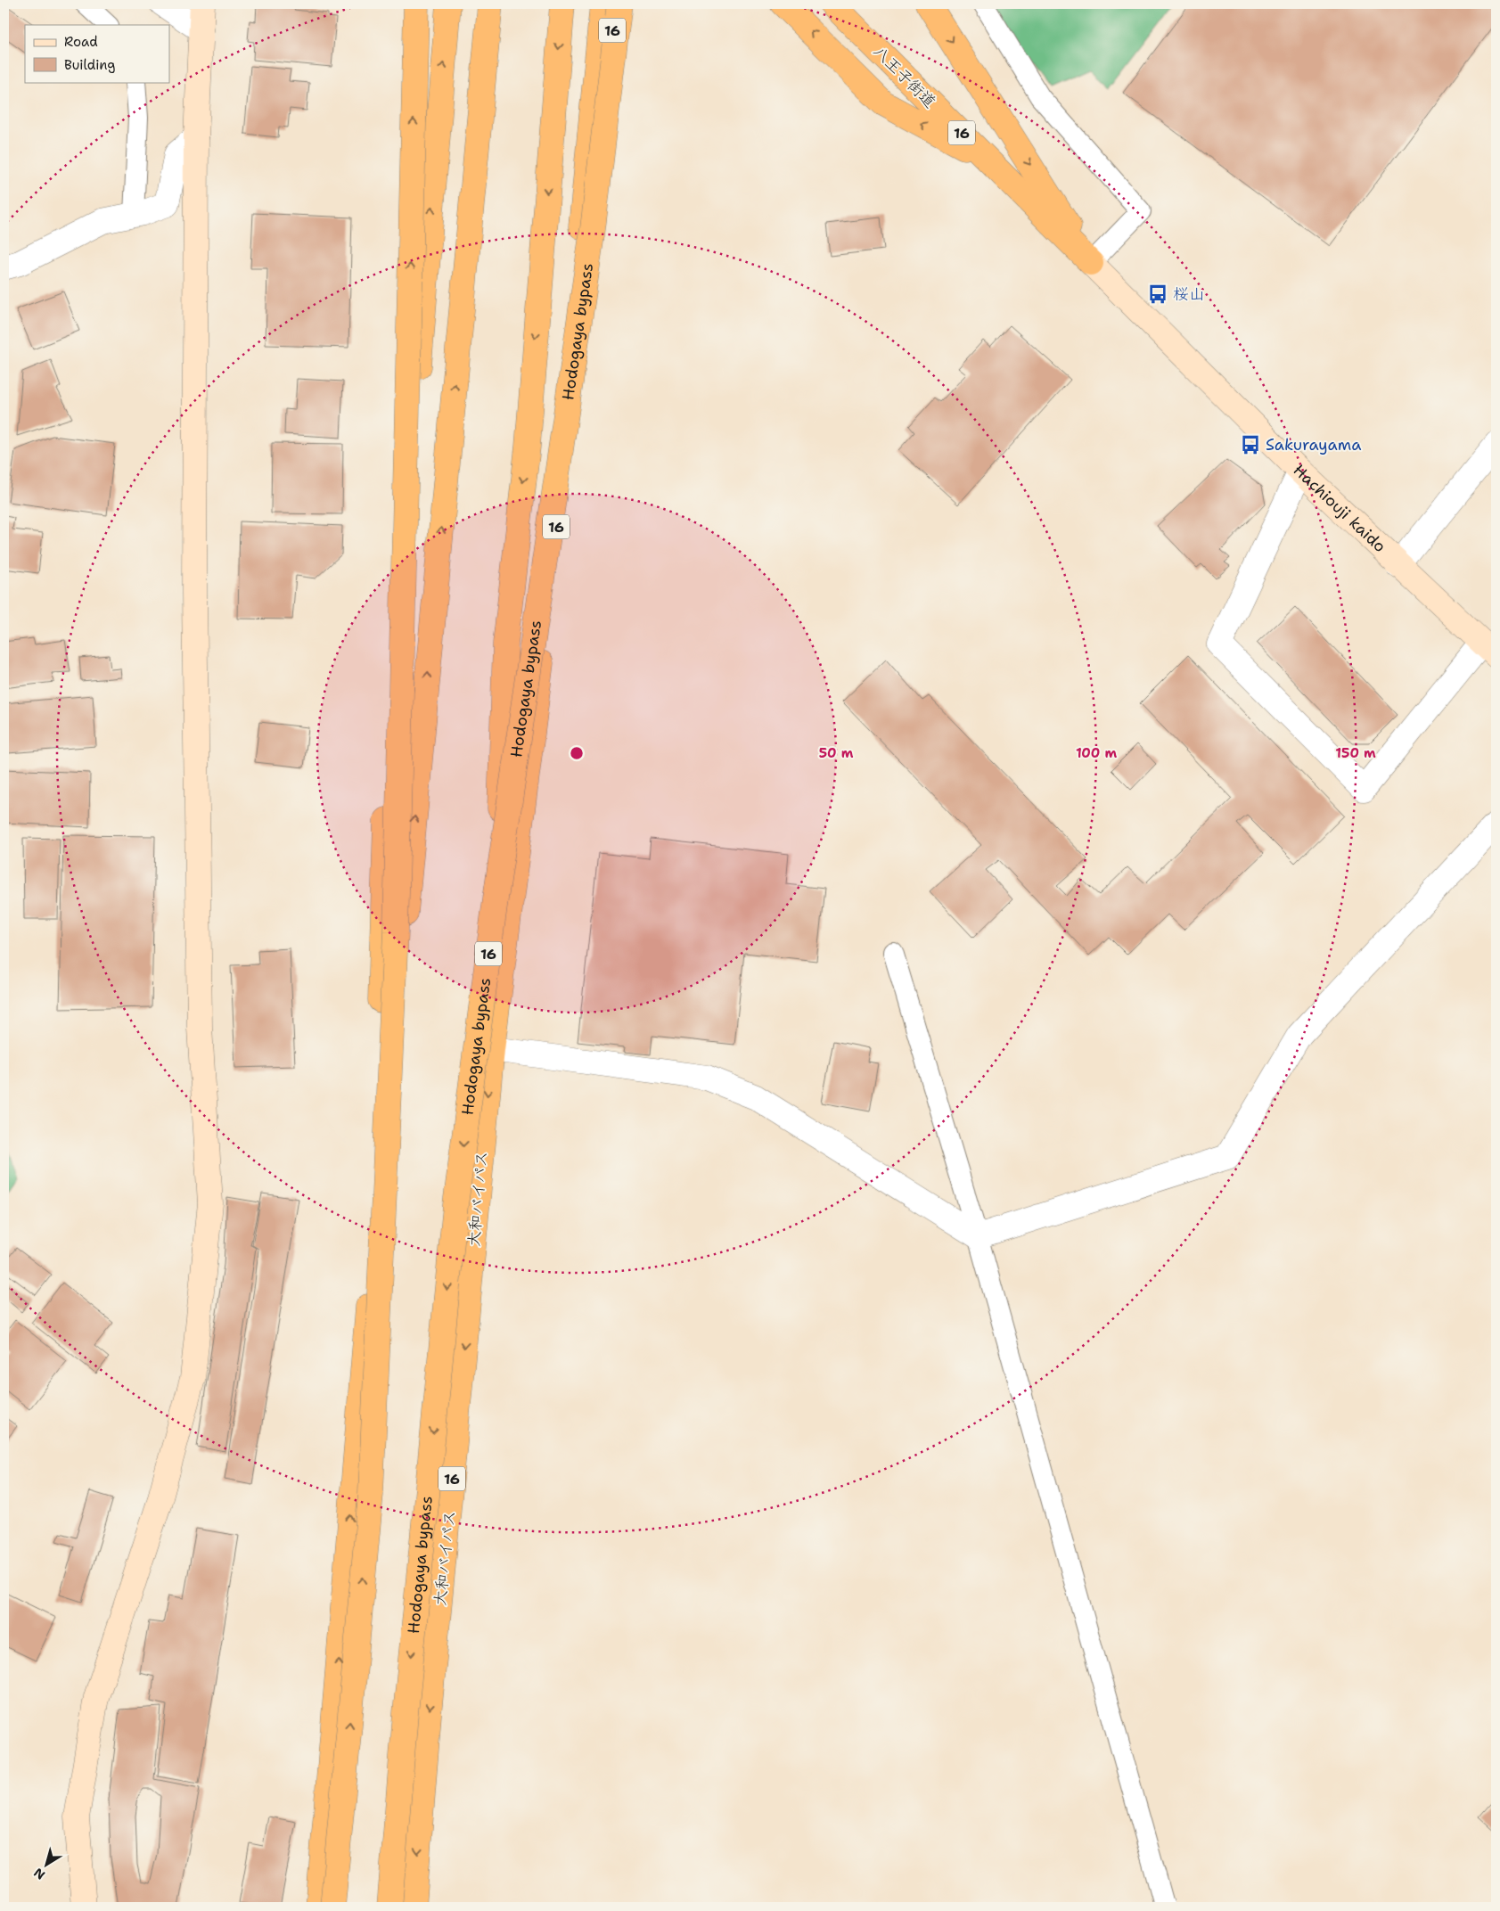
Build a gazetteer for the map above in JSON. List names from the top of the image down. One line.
{"streets":{"highway":["16","八王子街道","Hodogaya bypass","大和バイパス"],"street":["Hachiouji kaido"]},"crossings":[["16","八王子街道"],["16","Hachiouji kaido"],["16","大和バイパス"],["八王子街道","Hachiouji kaido"]],"places":{"bus stop":["桜山","Sakurayama"]},"legend":["Road","Building"],"north":"bottom left","rings":["50 m","100 m","150 m"]}
